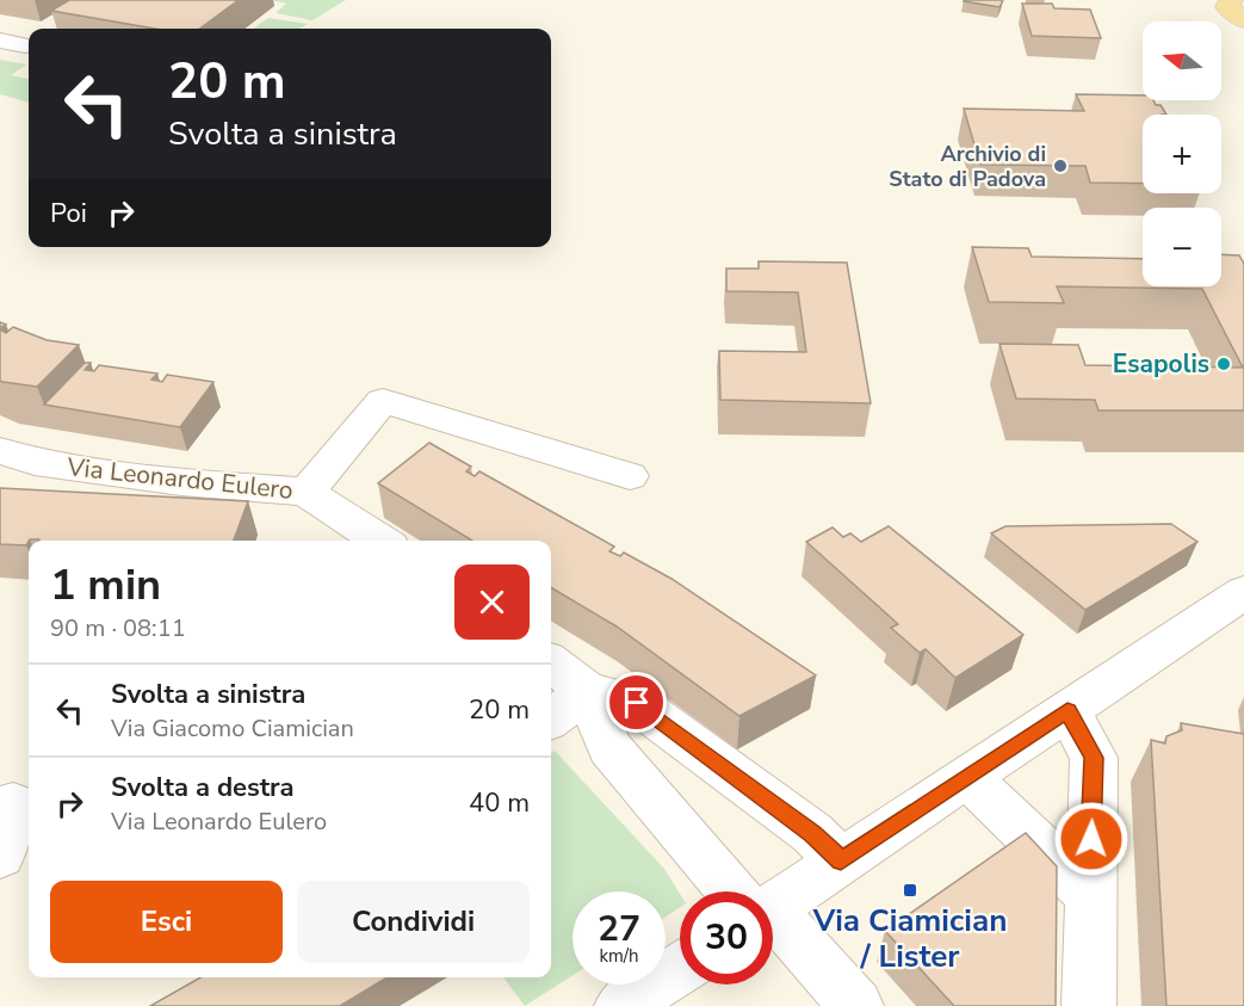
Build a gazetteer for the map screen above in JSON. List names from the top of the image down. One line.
{"streets":{"street":["Via Leonardo Eulero"]},"places":{"other":["Archivio di Stato di Padova","Esapolis"],"transit":["Via Ciamician / Lister"]},"north":"left","page":{"map_buttons":["+","−"],"turn":["20 m","Svolta a sinistra"],"then":"Poi","heading":["1 min","90 m · 08:11"],"list":[{"name":"Svolta a sinistra","note":"Via Giacomo Ciamician","value":"20 m"},{"name":"Svolta a destra","note":"Via Leonardo Eulero","value":"40 m"}],"buttons":["Esci","Condividi"],"speed":"27 km/h","limit":"30"}}
